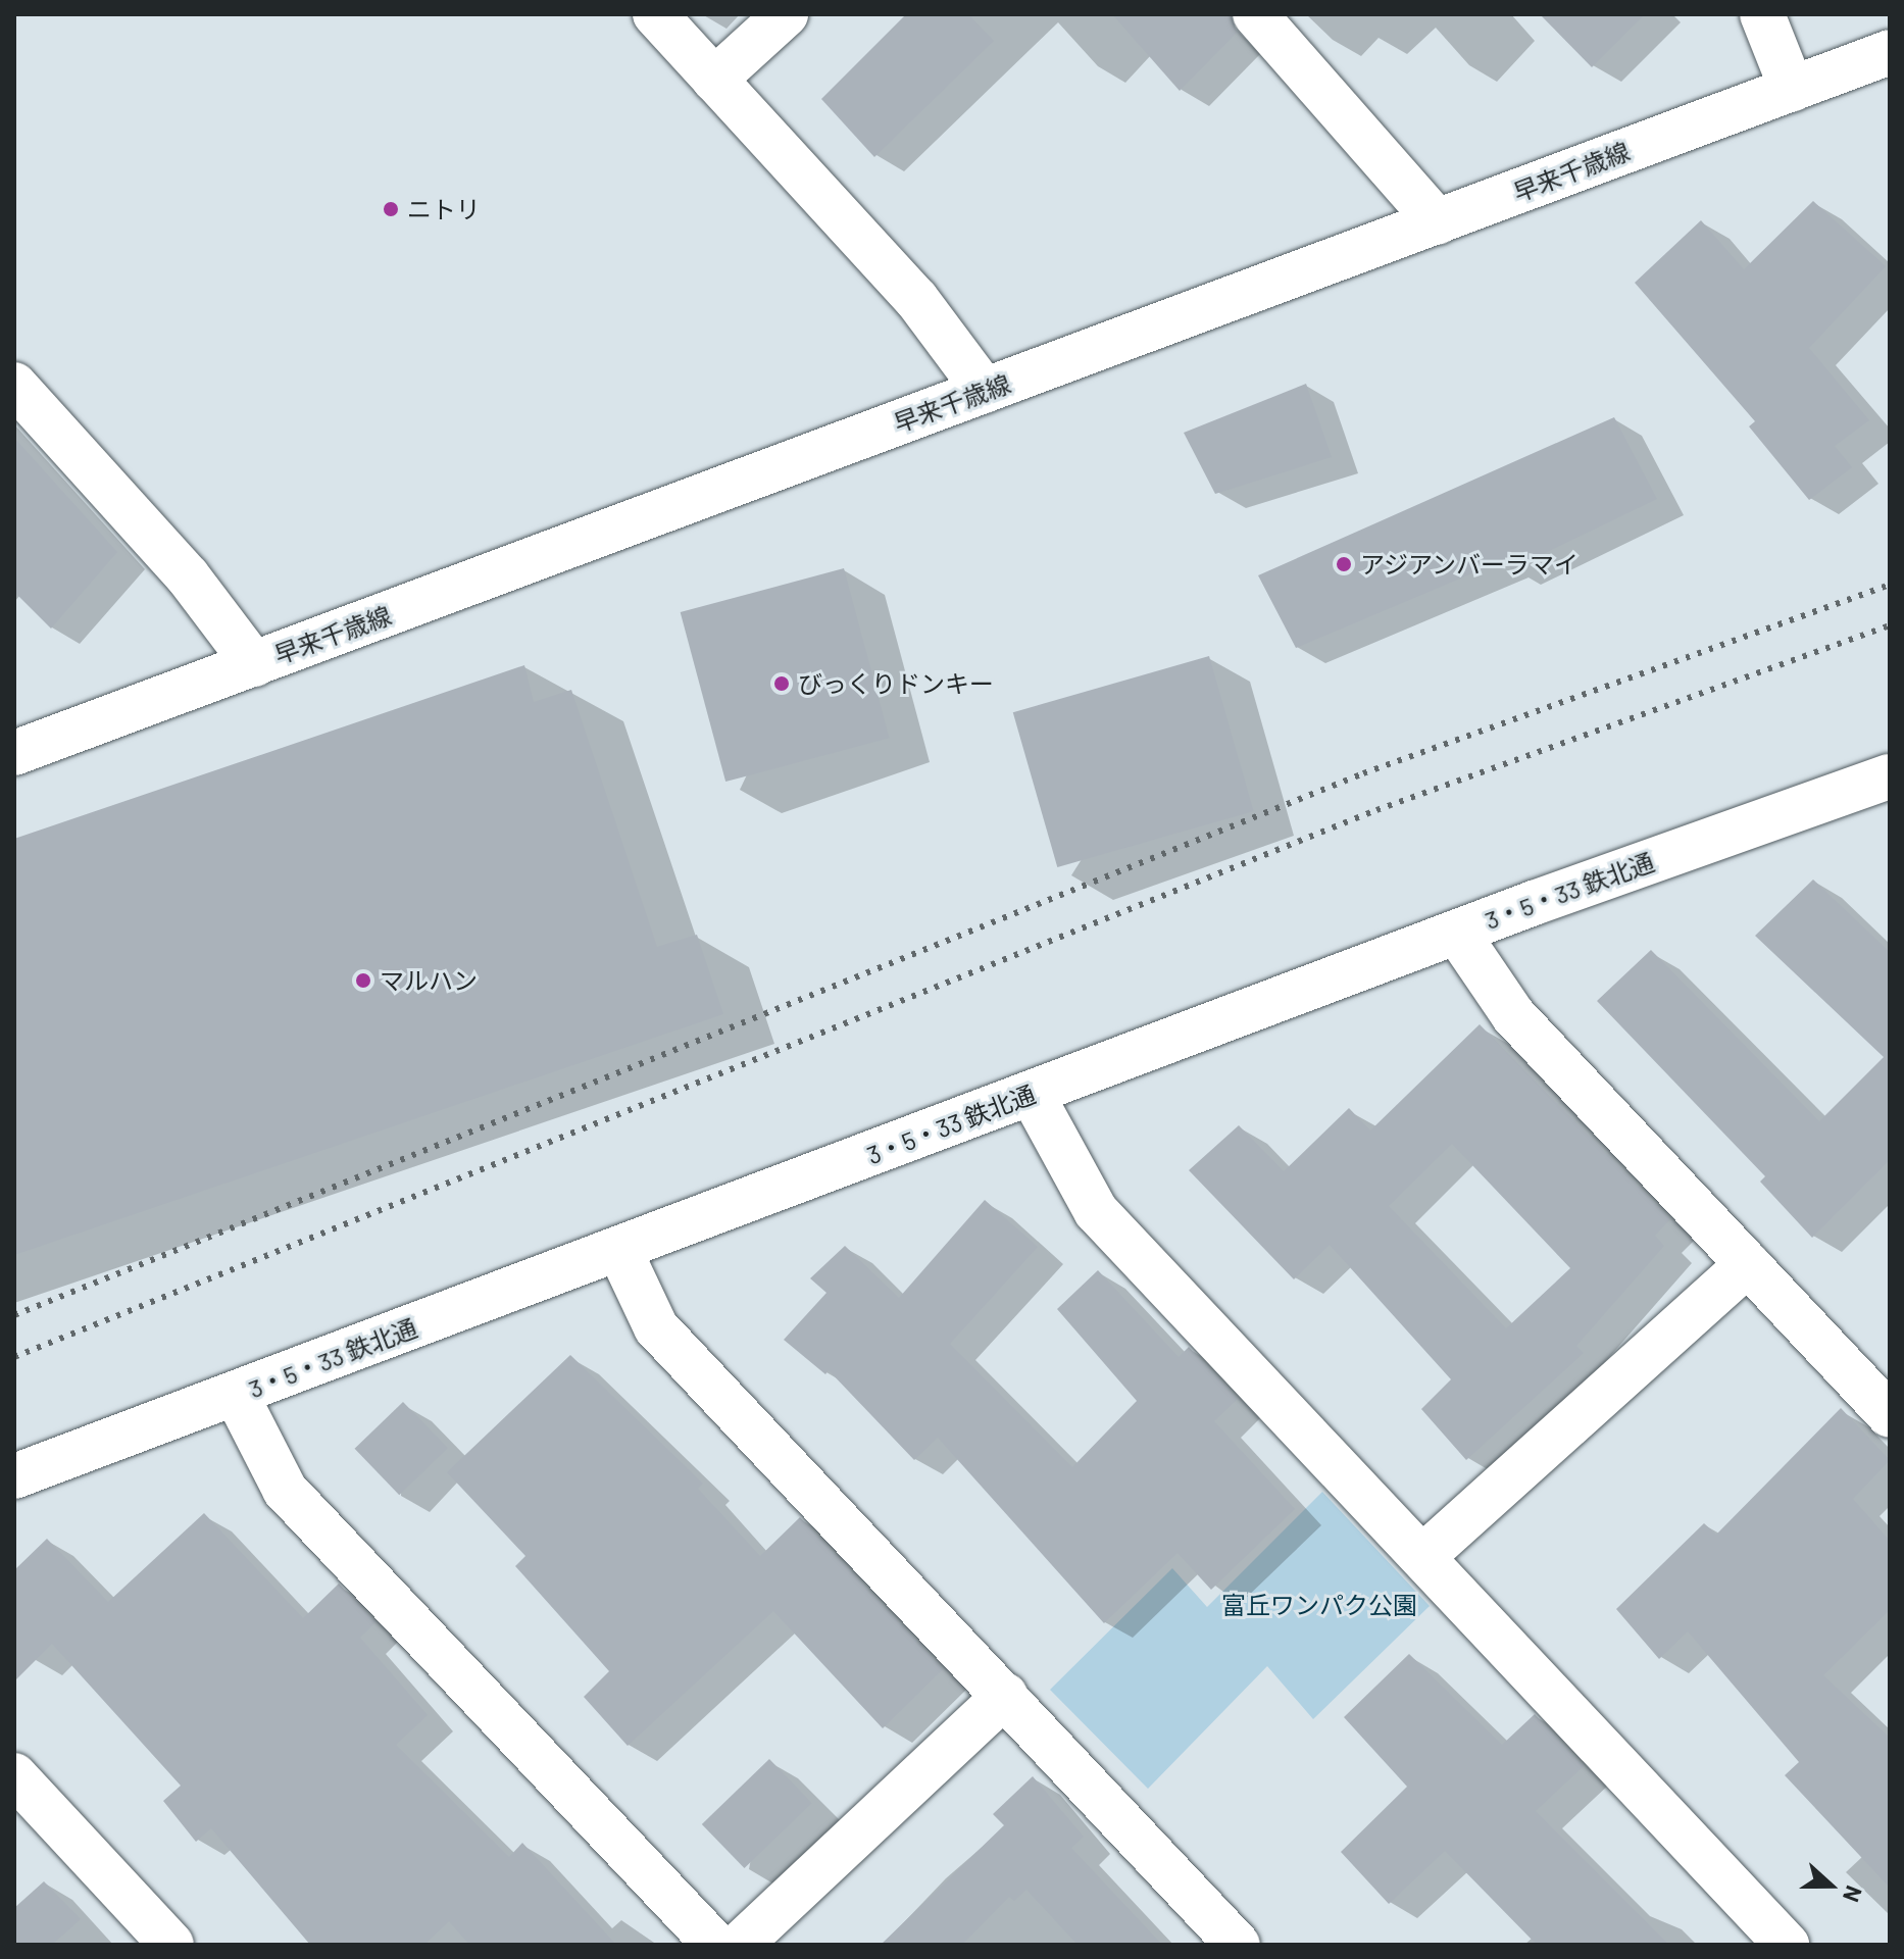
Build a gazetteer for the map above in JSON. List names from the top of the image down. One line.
{"streets":{"street":["早来千歳線","3・5・33 鉄北通"]},"parks":["富丘ワンパク公園"],"places":["ニトリ","アジアンバーラマイ","びっくりドンキー","マルハン"],"north":"right"}
